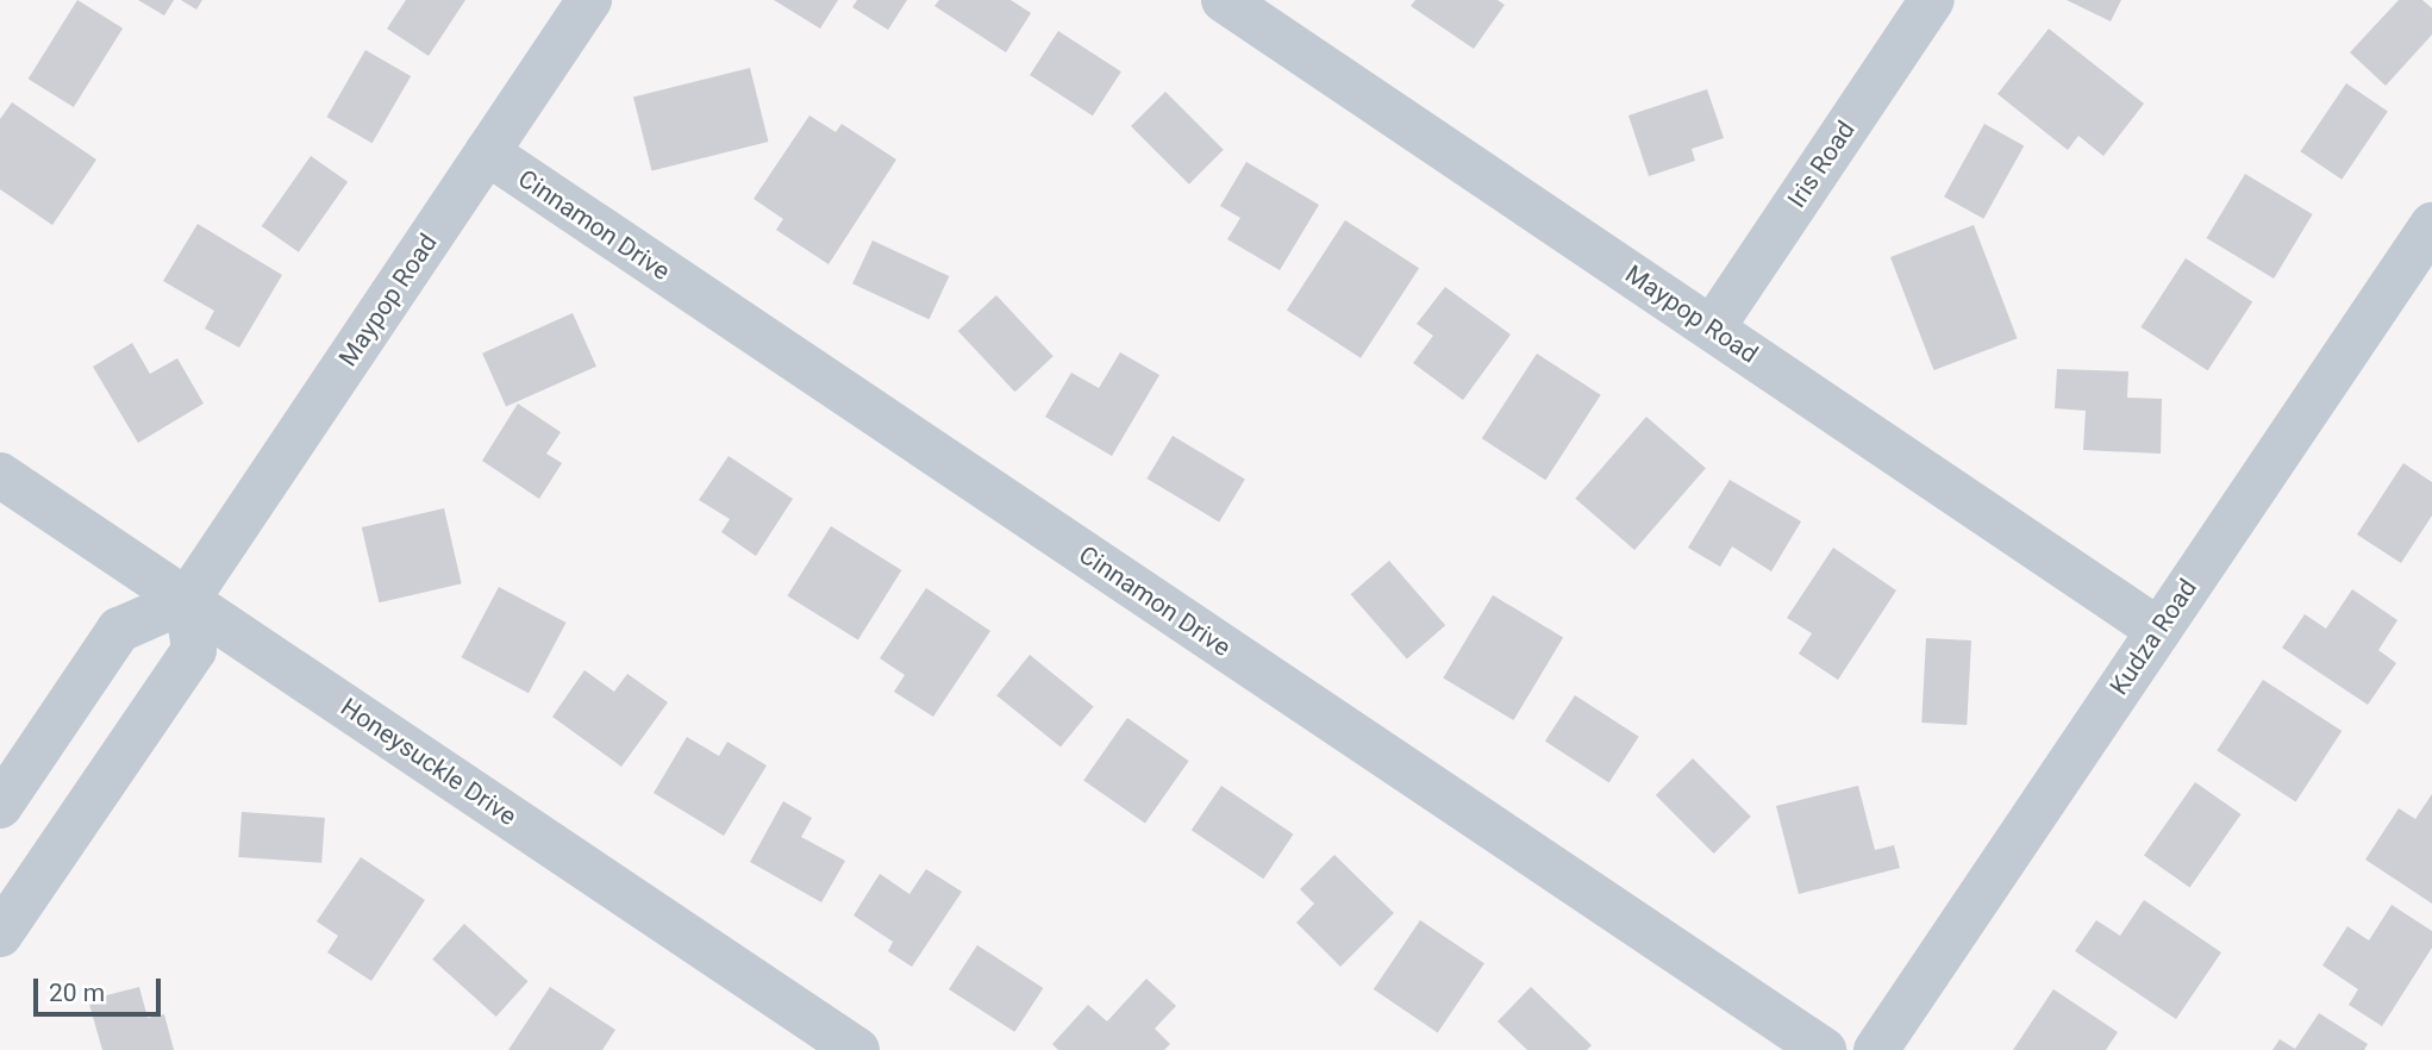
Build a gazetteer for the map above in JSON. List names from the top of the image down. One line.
{"streets":{"street":["Iris Road","Cinnamon Drive","Maypop Road","Kudza Road","Honeysuckle Drive"]},"crossings":[["Iris Road","Maypop Road"],["Cinnamon Drive","Maypop Road"],["Maypop Road","Kudza Road"],["Maypop Road","Honeysuckle Drive"]],"scale_bar":"20 m"}
